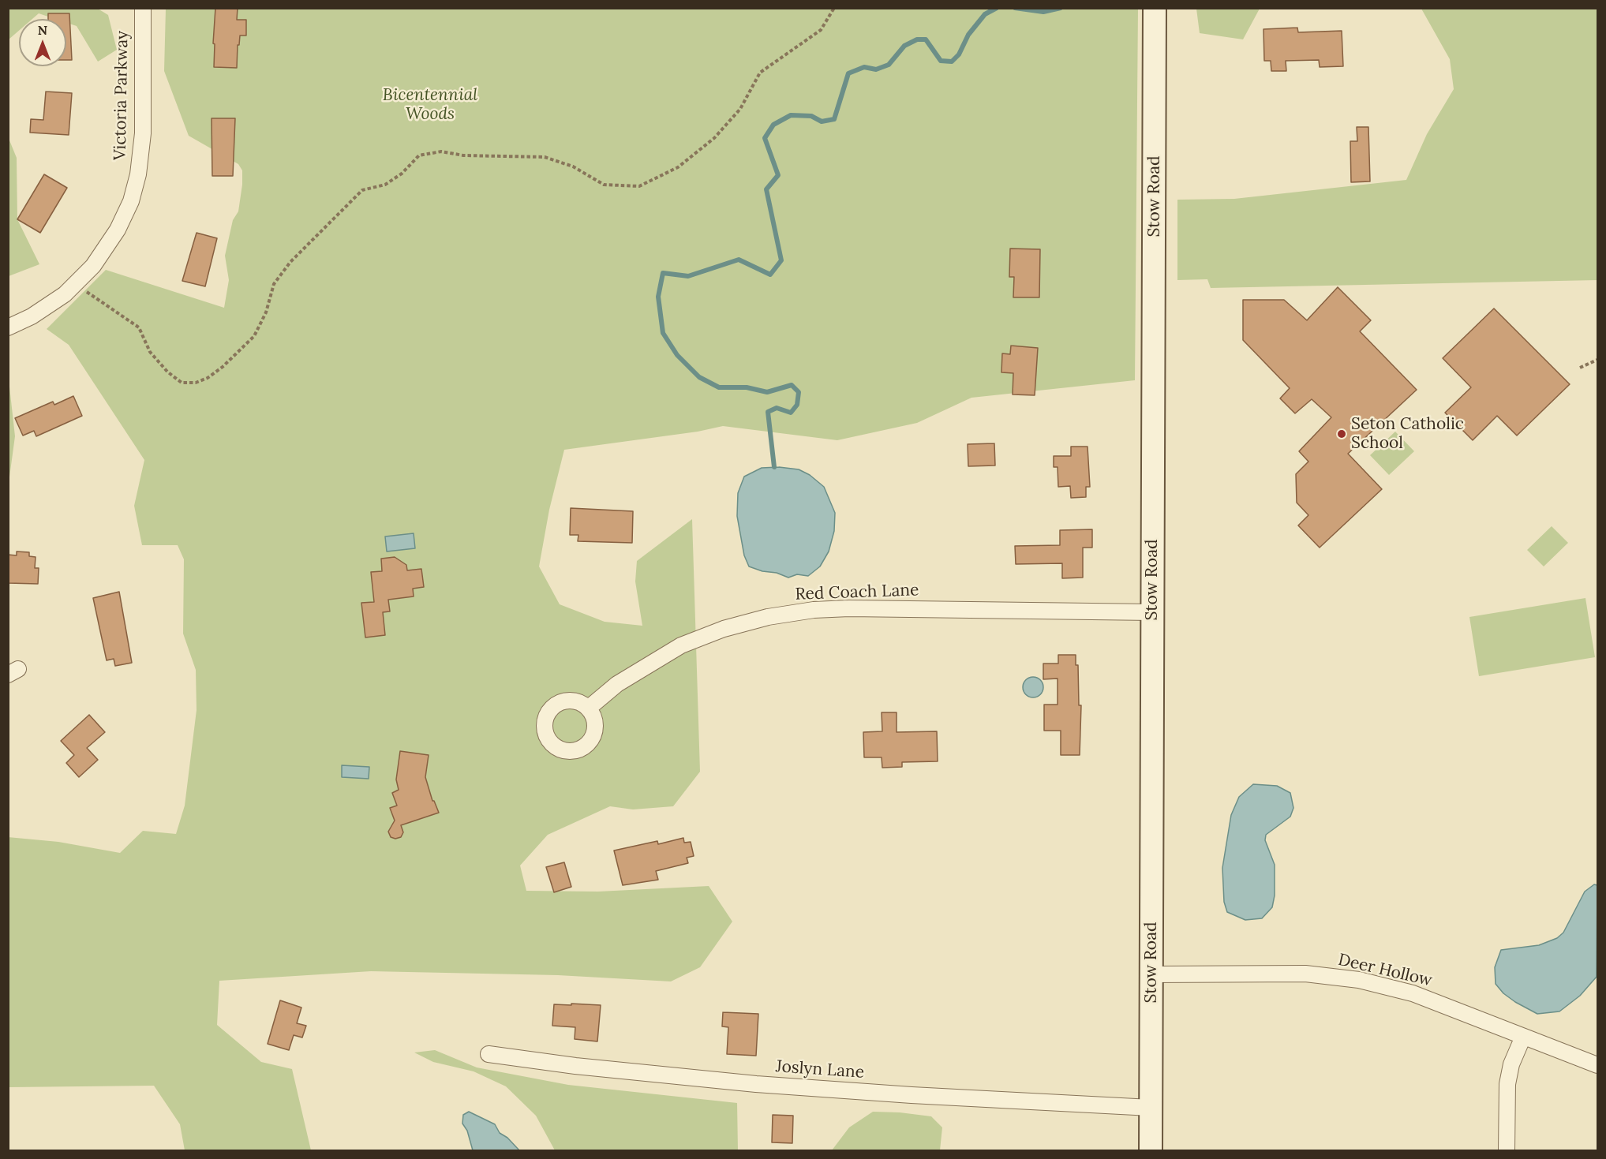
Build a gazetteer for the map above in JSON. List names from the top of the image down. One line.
{"streets":{"street":["Victoria Parkway","Stow Road","Red Coach Lane","Deer Hollow","Joslyn Lane"]},"crossings":[["Stow Road","Red Coach Lane"],["Stow Road","Deer Hollow"],["Stow Road","Joslyn Lane"]],"parks":["Bicentennial Woods"],"places":["Seton Catholic School"],"north":"top"}
